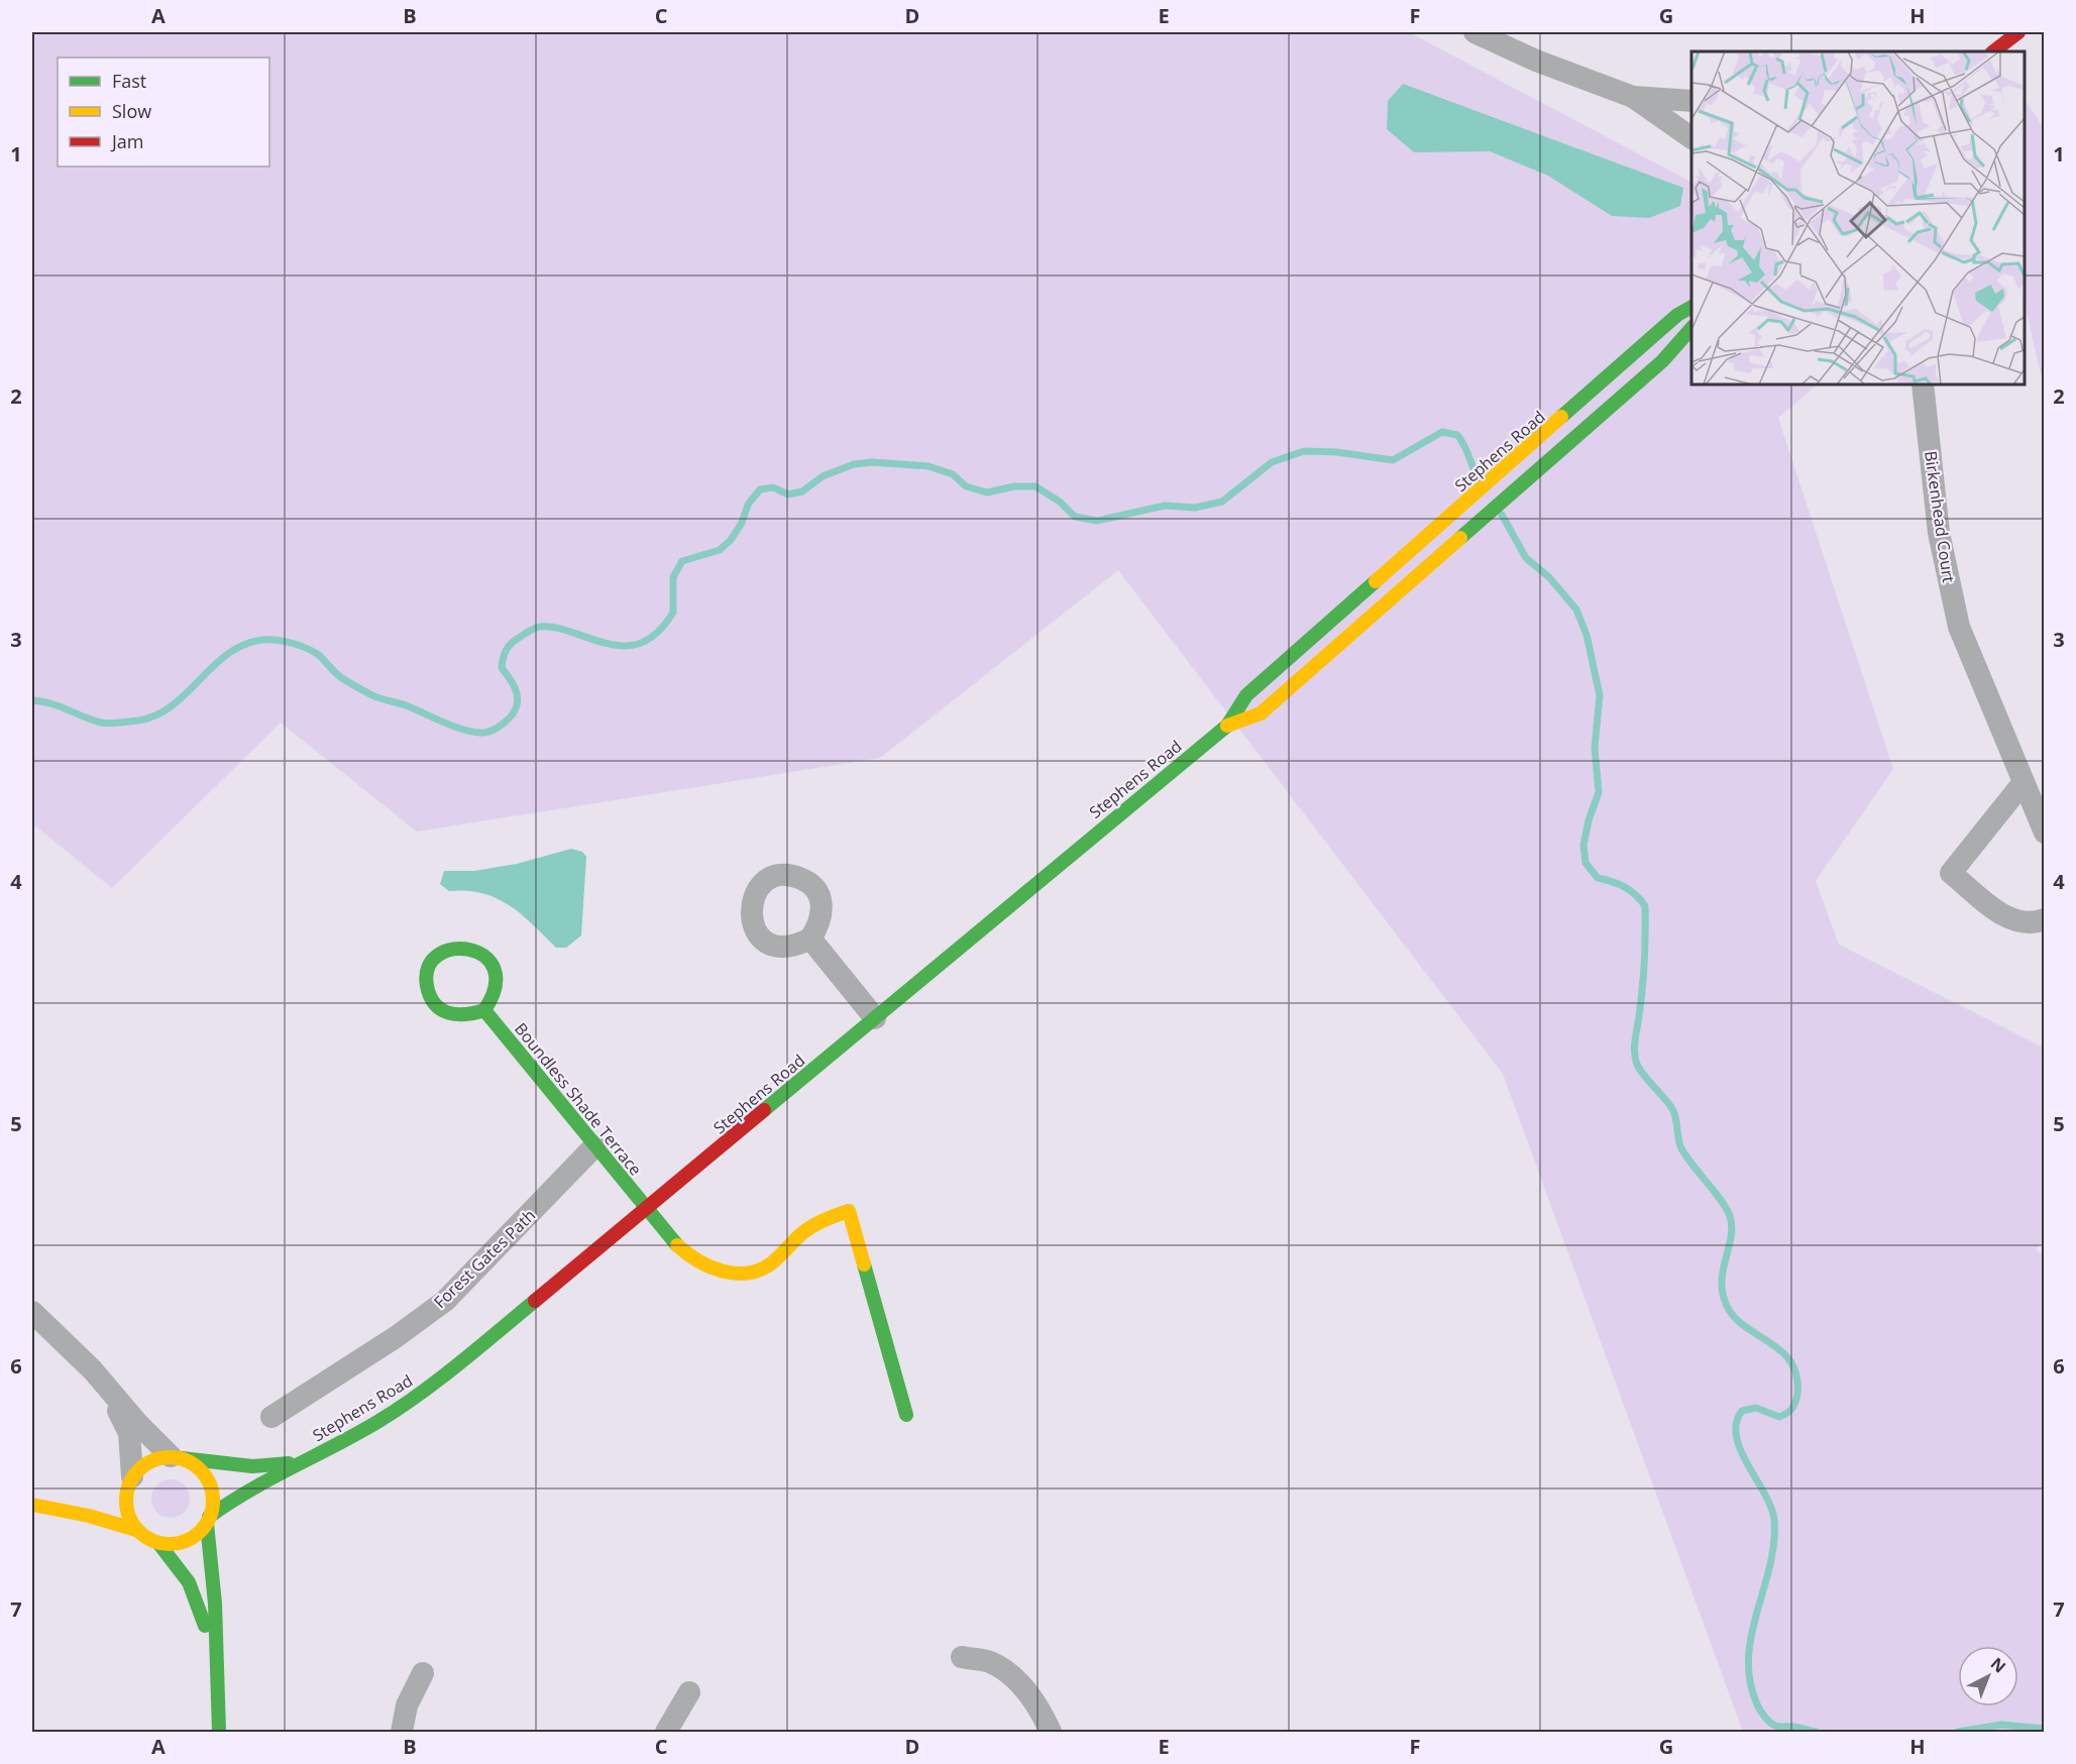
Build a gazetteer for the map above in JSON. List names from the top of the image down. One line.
{"streets":{"street":["Stephens Road","Birkenhead Court","Boundless Shade Terrace","Forest Gates Path"]},"crossings":[["Stephens Road","Boundless Shade Terrace"],["Boundless Shade Terrace","Forest Gates Path"]],"legend":["Fast","Slow","Jam"],"north":"top right","grid":{"columns":["A","B","C","D","E","F","G","H"],"rows":["1","2","3","4","5","6","7"]}}
